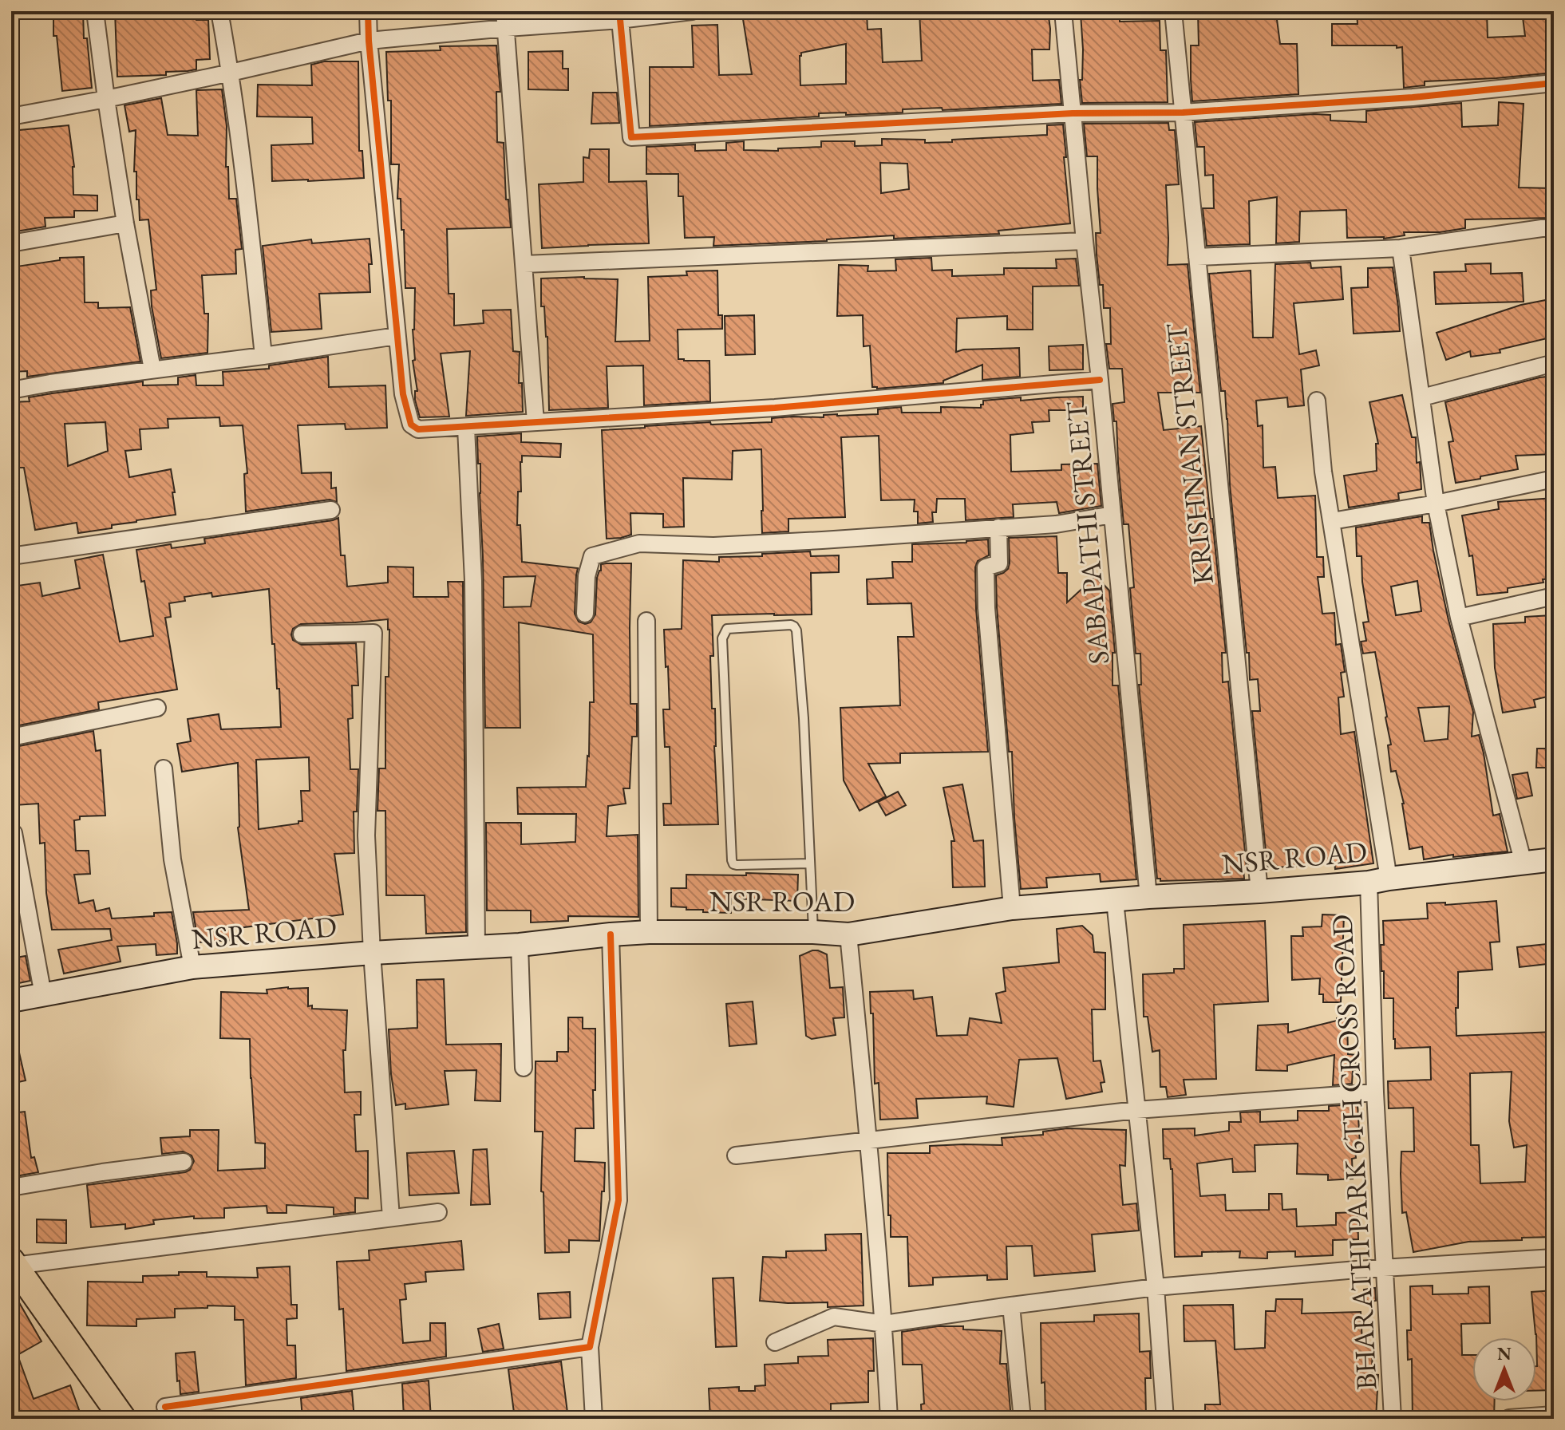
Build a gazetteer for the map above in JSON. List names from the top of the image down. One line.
{"streets":{"main road":["NSR ROAD"],"street":["KRISHNAN STREET","SABAPATHI STREET","BHARATHI PARK 6TH CROSS ROAD"]},"crossings":[["KRISHNAN STREET","NSR ROAD"],["SABAPATHI STREET","NSR ROAD"],["NSR ROAD","BHARATHI PARK 6TH CROSS ROAD"]],"north":"top"}
